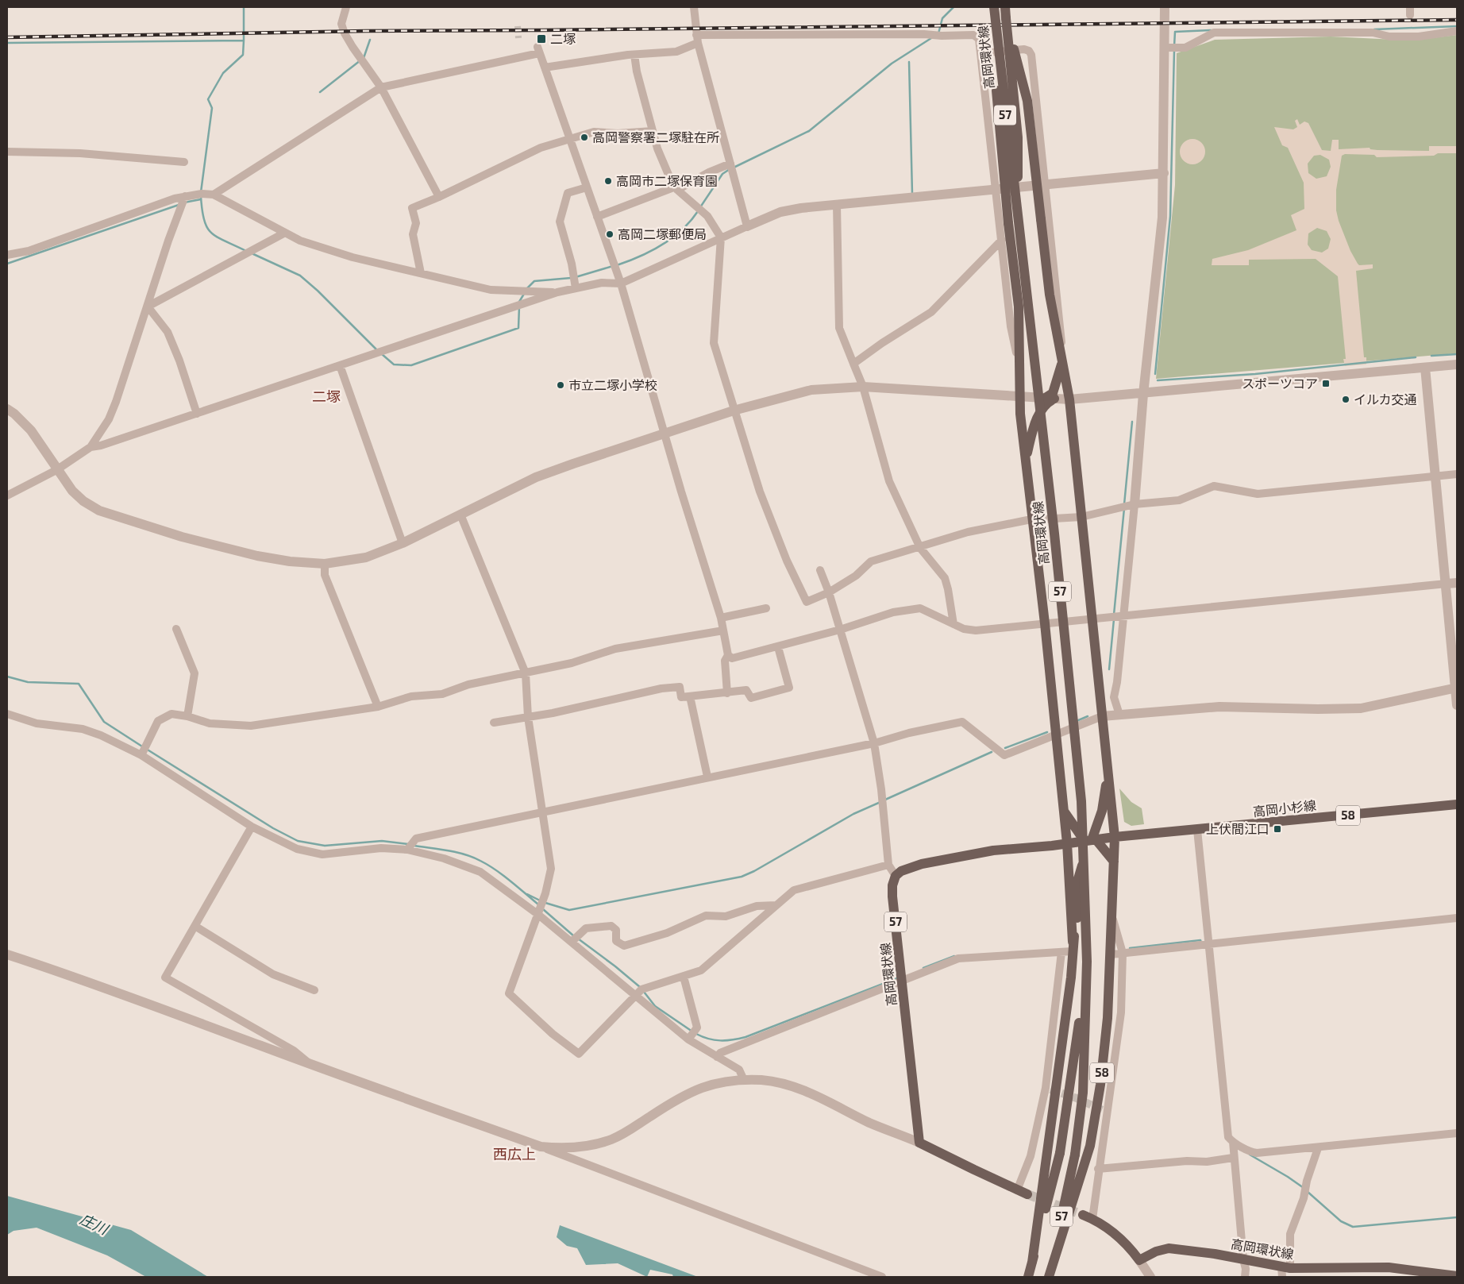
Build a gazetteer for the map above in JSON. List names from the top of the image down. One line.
{"streets":{"main road":["高岡環状線","57","高岡小杉線","58"]},"crossings":[["高岡環状線","57"],["高岡環状線","58"],["57","高岡小杉線"],["57","58"],["高岡小杉線","58"]],"districts":["二塚","西広上"],"water":["庄川"],"places":{"transit":["二塚","スポーツコア","上伏間江口"],"other":["高岡警察署二塚駐在所","高岡市二塚保育園","高岡二塚郵便局","市立二塚小学校","イルカ交通"]}}
